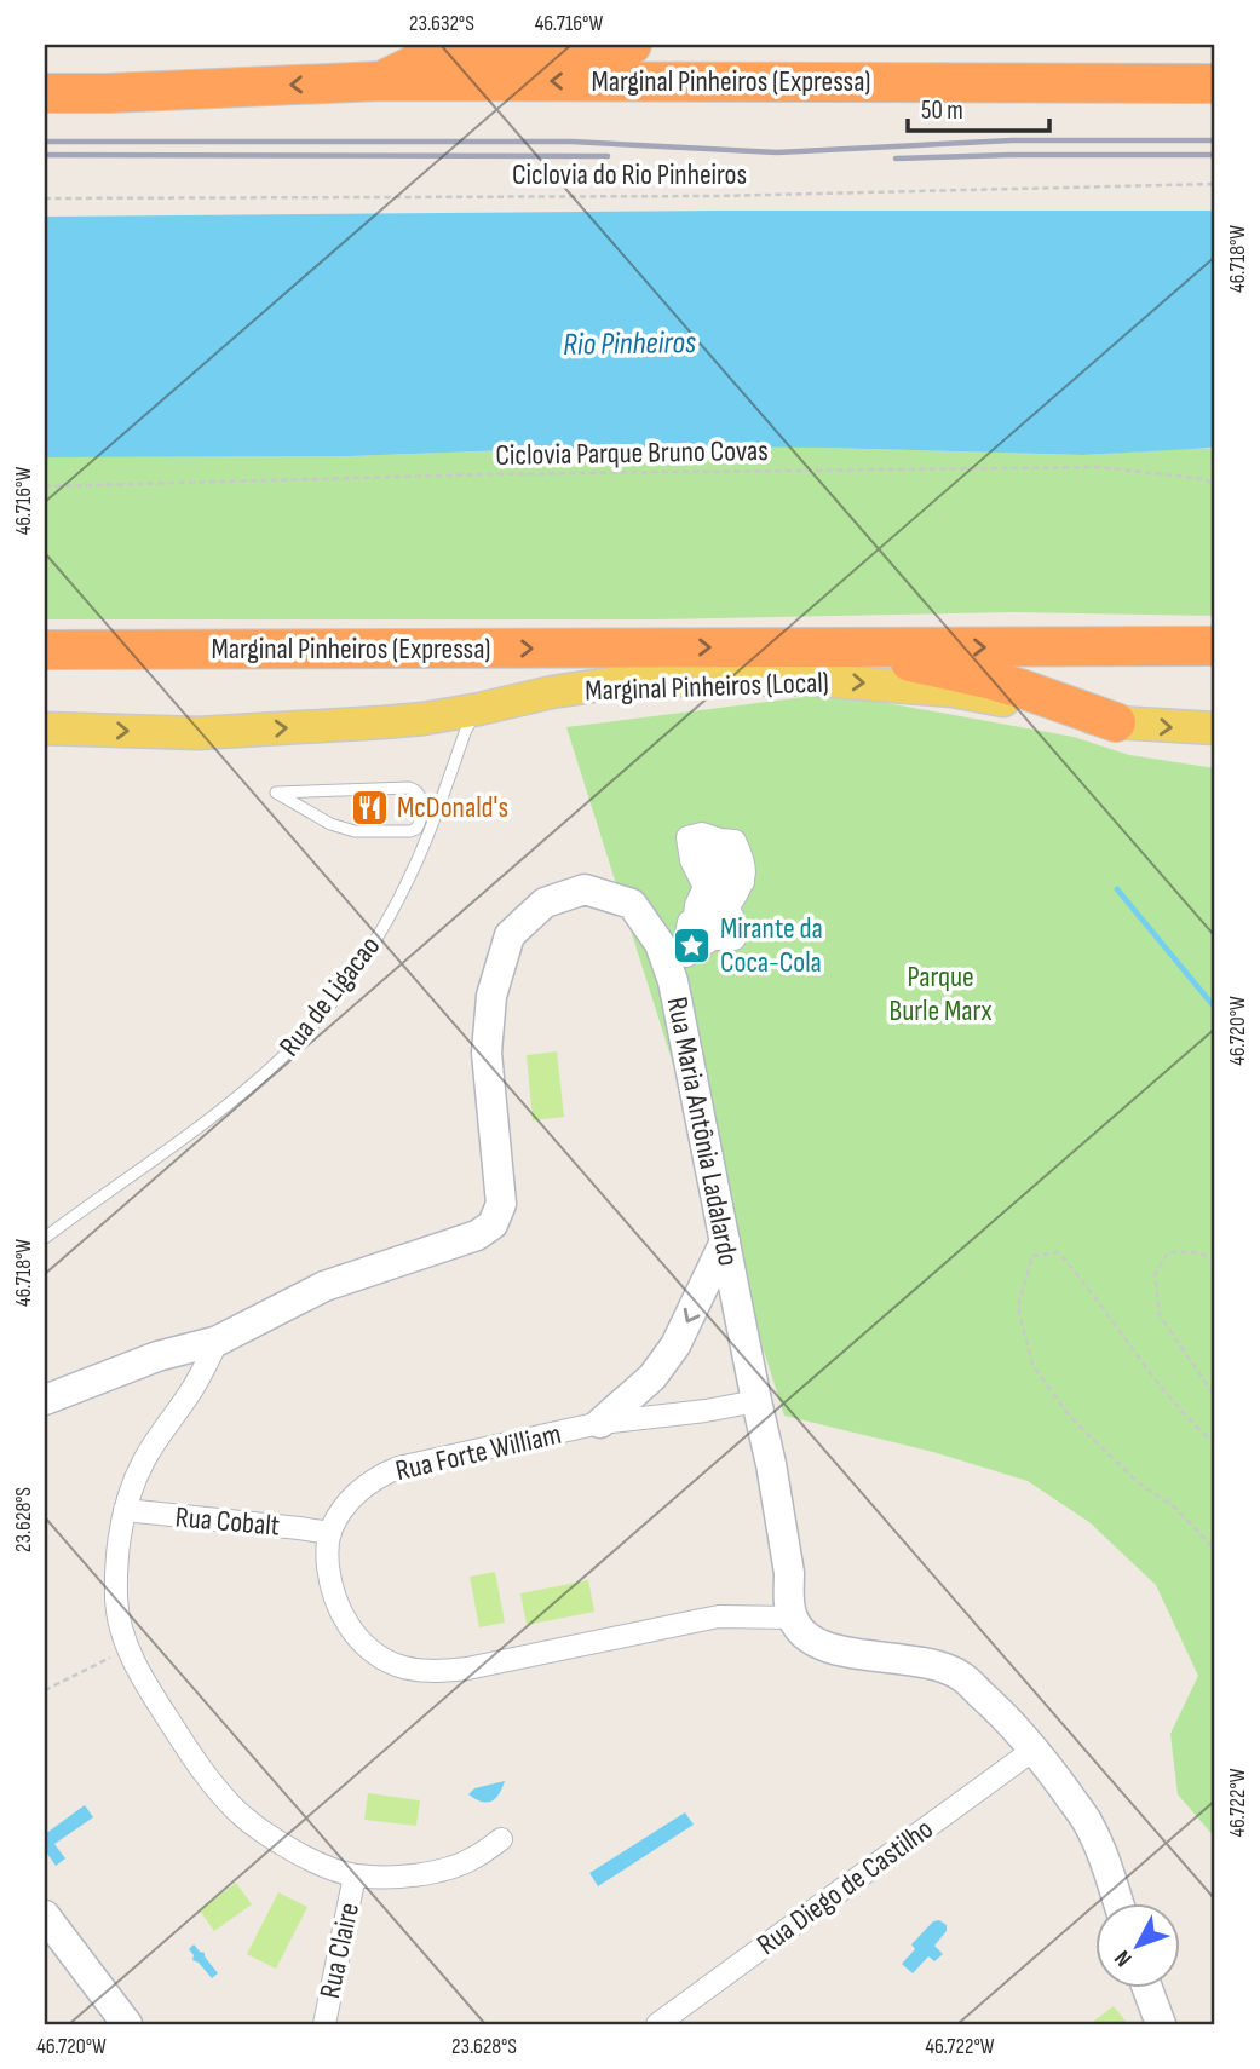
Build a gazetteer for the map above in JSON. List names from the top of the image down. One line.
{"streets":{"highway":["Marginal Pinheiros (Expressa)"],"main road":["Marginal Pinheiros (Local)"],"street":["Rua Maria Antônia Ladalardo","Rua Forte William","Rua Cobalt","Rua Diego de Castilho","Rua Claire"],"lane":["Rua de Ligacao"],"path":["Ciclovia do Rio Pinheiros","Ciclovia Parque Bruno Covas"]},"crossings":[["Marginal Pinheiros (Local)","Rua de Ligacao"],["Rua Maria Antônia Ladalardo","Rua Forte William"],["Rua Forte William","Rua Cobalt"]],"one_way":["Marginal Pinheiros (Local)"],"water":["Rio Pinheiros"],"parks":["Parque Burle Marx"],"places":{"restaurant":["McDonald's"],"place":["Mirante da Coca-Cola"]},"scale_bar":"50 m","north":"bottom left","coordinates":["23.632°S","46.716°W","46.718°W","46.720°W","23.628°S","46.722°W"]}
